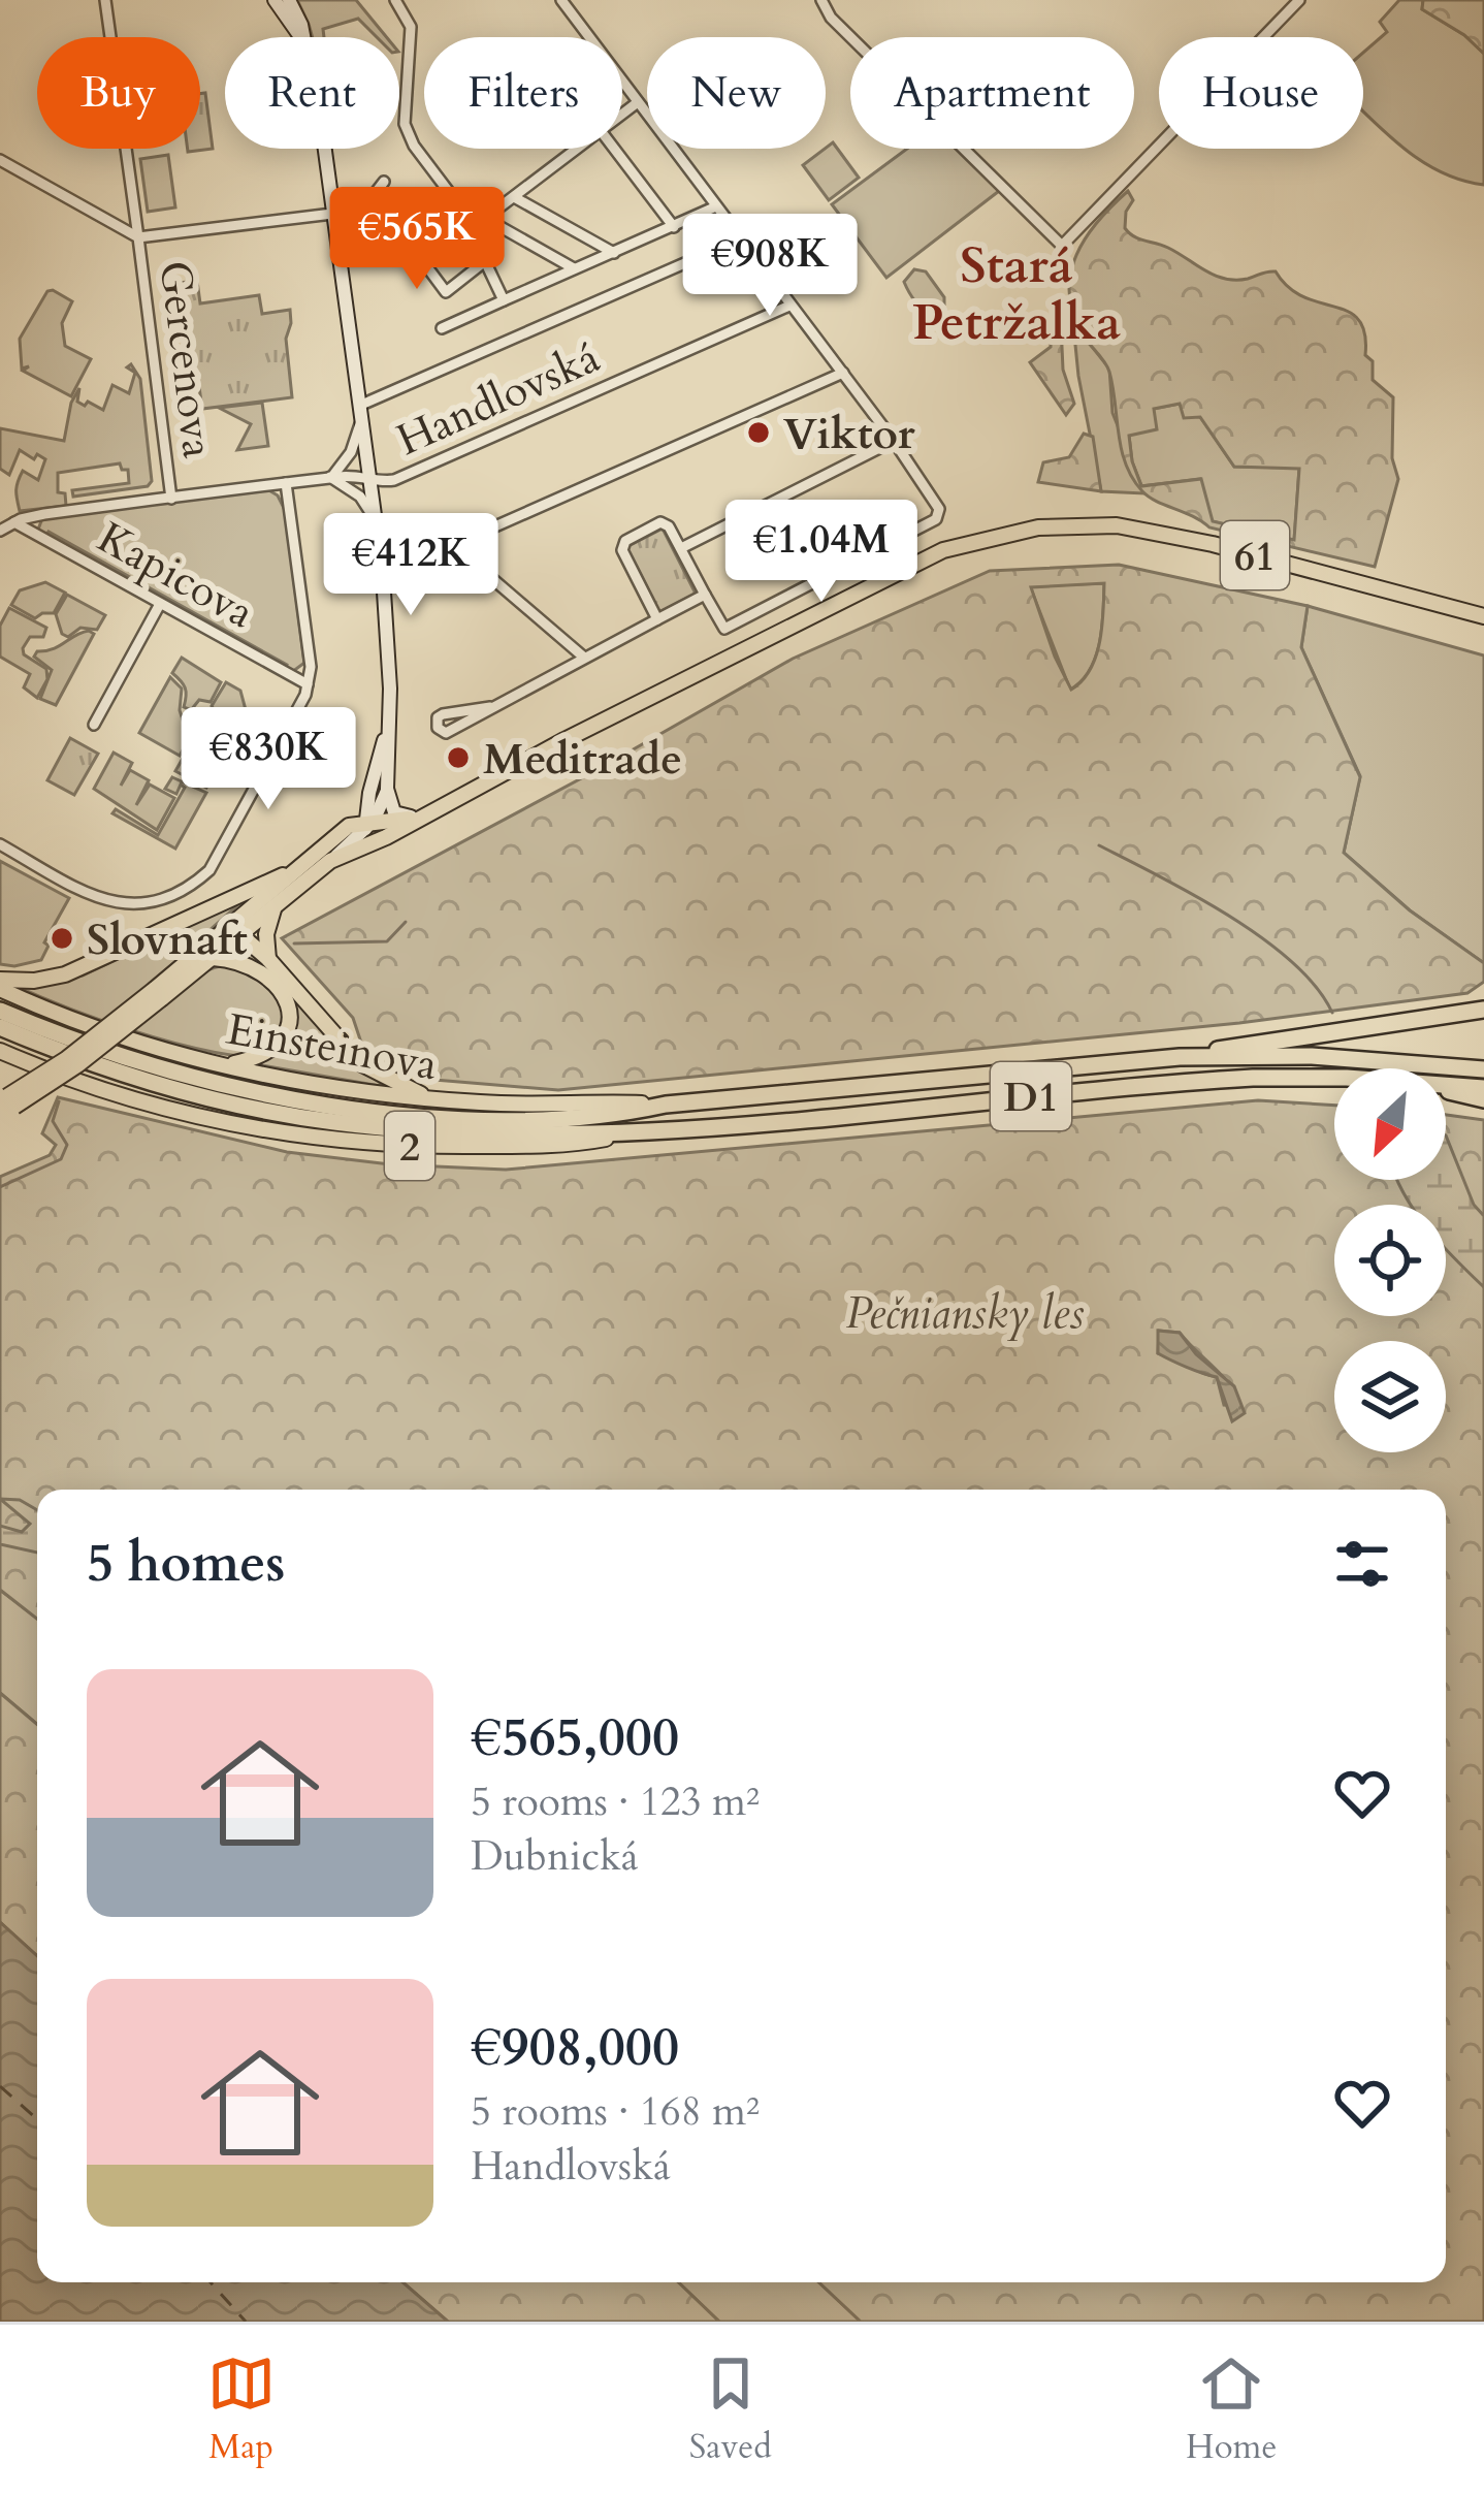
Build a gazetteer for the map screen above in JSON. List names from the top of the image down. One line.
{"streets":{"highway":["D1"],"main road":["61","Einsteinova","2"],"street":["Gercenova","Handlovská","Kapicova"]},"crossings":[["Gercenova","Handlovská"],["Handlovská","Kapicova"],["61","2"],["Einsteinova","D1"],["Einsteinova","2"]],"districts":["Stará Petržalka"],"parks":["Pečniansky les"],"places":["Viktor","Meditrade","Slovnaft"],"north":"bottom left","page":{"chip":["Buy","Rent","Filters","New","Apartment","House"],"price":["€565K","€908K","€1.04M","€412K","€830K"],"heading":"5 homes","list":[{"name":"€565,000","note":"5 rooms · 123 m² · Dubnická"},{"name":"€908,000","note":"5 rooms · 168 m² · Handlovská"}],"tabs":["Map","Saved","Home"]}}
